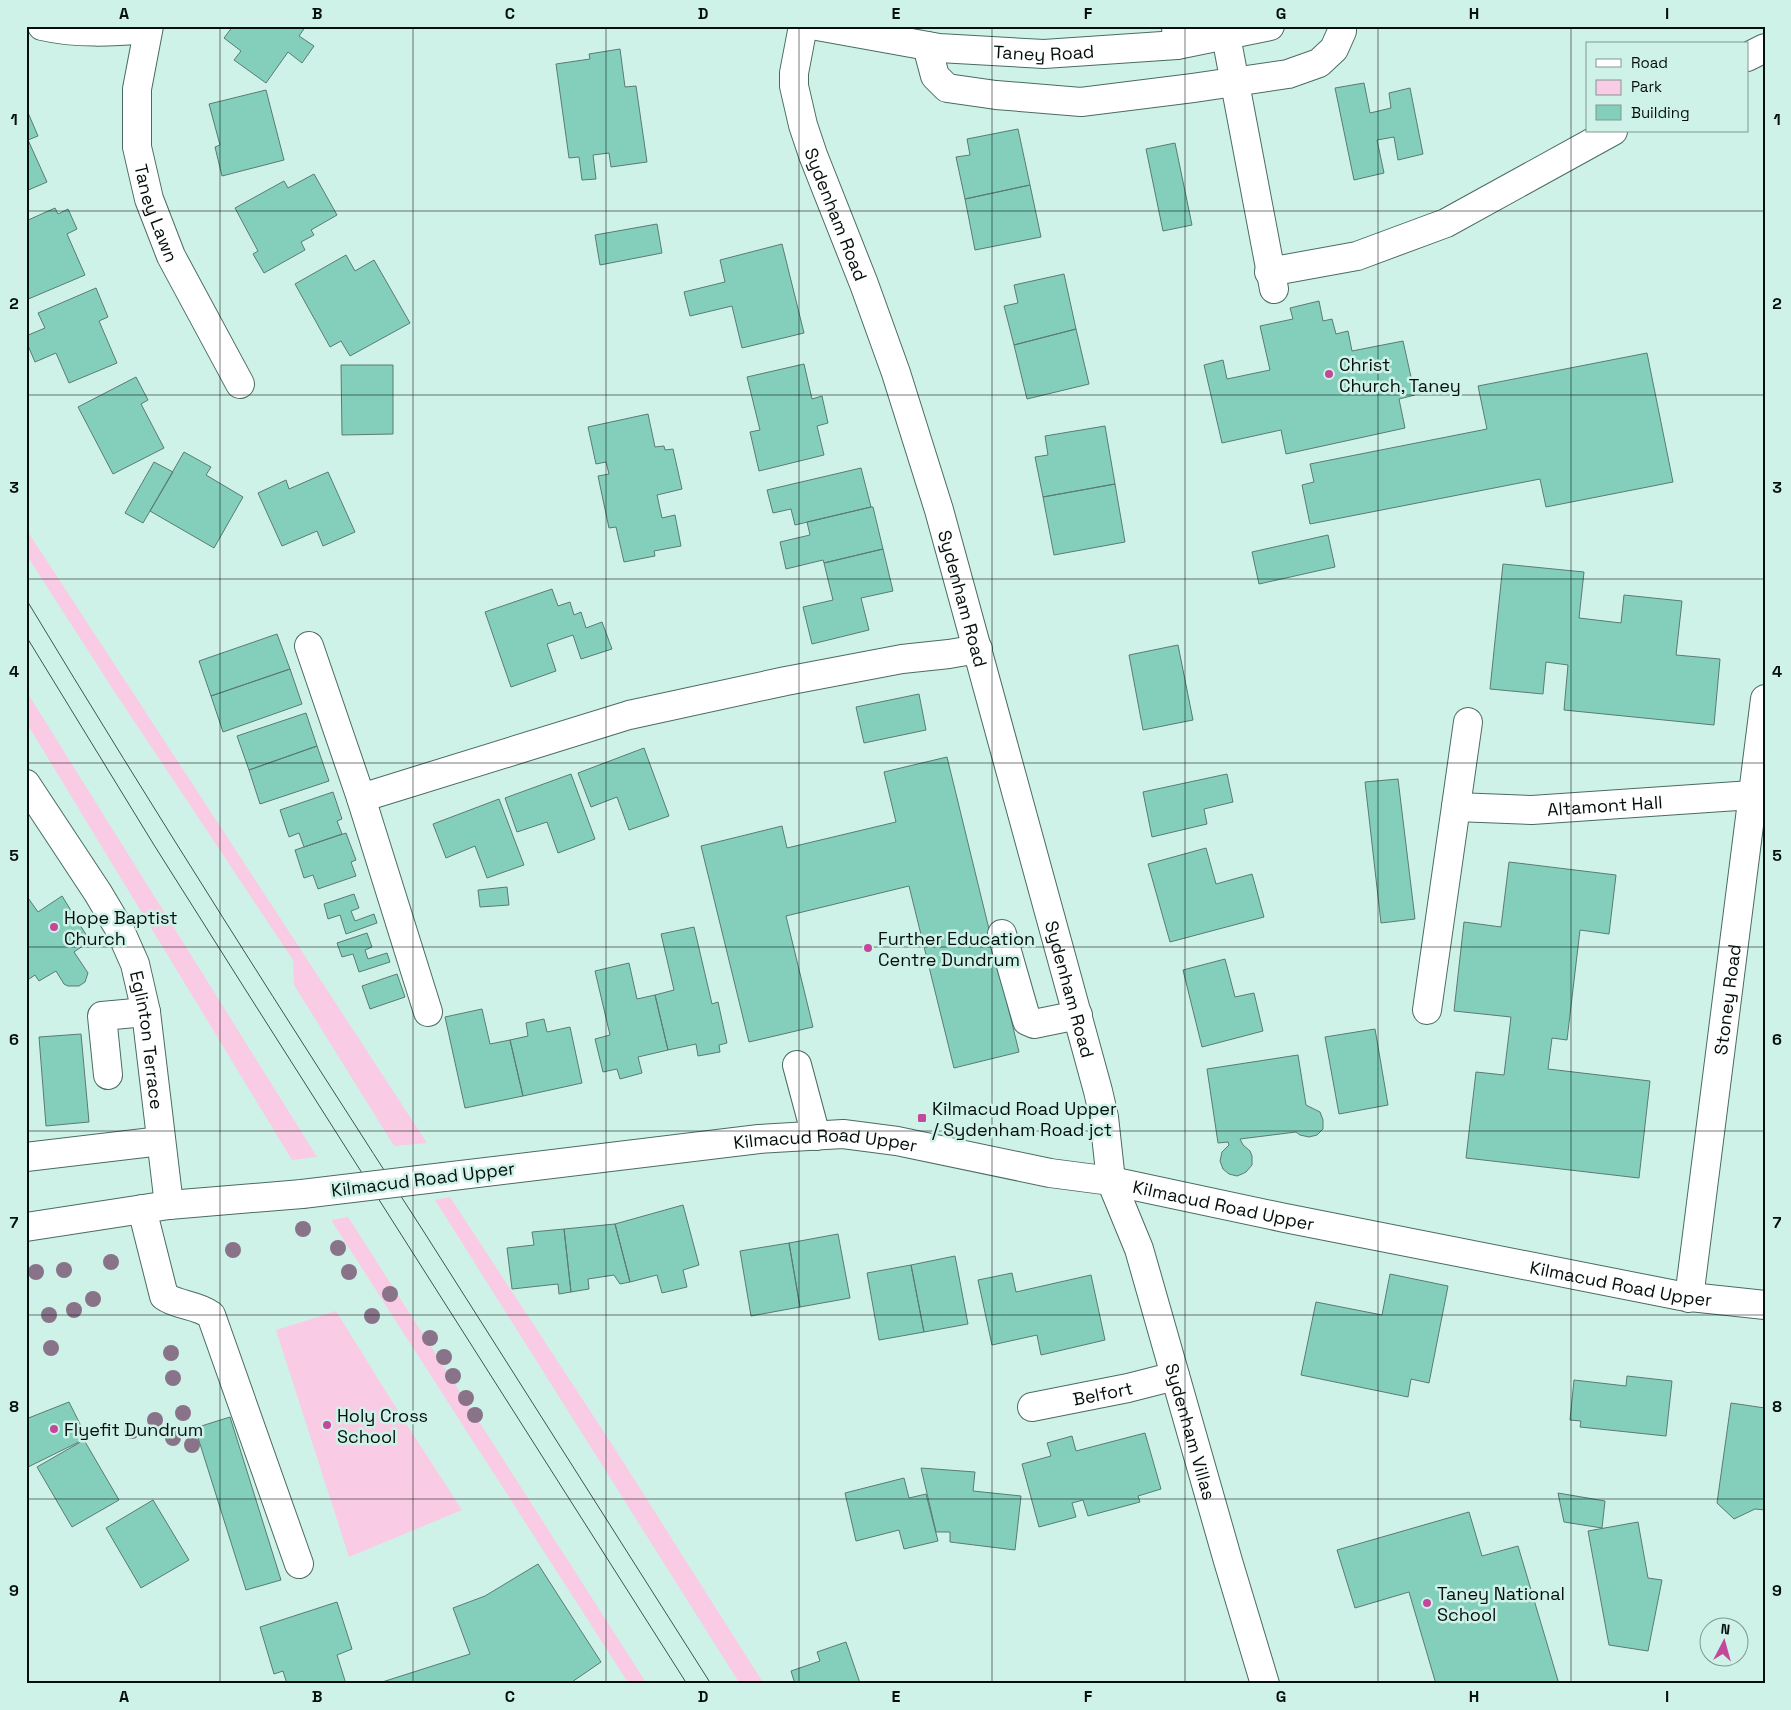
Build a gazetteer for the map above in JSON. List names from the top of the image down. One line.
{"streets":{"street":["Taney Road","Taney Lawn","Sydenham Road","Altamont Hall","Stoney Road","Eglinton Terrace","Kilmacud Road Upper","Belfort","Sydenham Villas"]},"crossings":[["Sydenham Road","Kilmacud Road Upper"],["Sydenham Road","Sydenham Villas"],["Altamont Hall","Stoney Road"],["Stoney Road","Kilmacud Road Upper"],["Eglinton Terrace","Kilmacud Road Upper"],["Kilmacud Road Upper","Sydenham Villas"],["Belfort","Sydenham Villas"]],"places":{"other":["Christ Church, Taney","Hope Baptist Church","Further Education Centre Dundrum","Holy Cross School","Flyefit Dundrum","Taney National School"],"transit":["Kilmacud Road Upper / Sydenham Road jct"]},"legend":["Road","Park","Building"],"north":"top","grid":{"columns":["A","B","C","D","E","F","G","H","I"],"rows":["1","2","3","4","5","6","7","8","9"]}}
